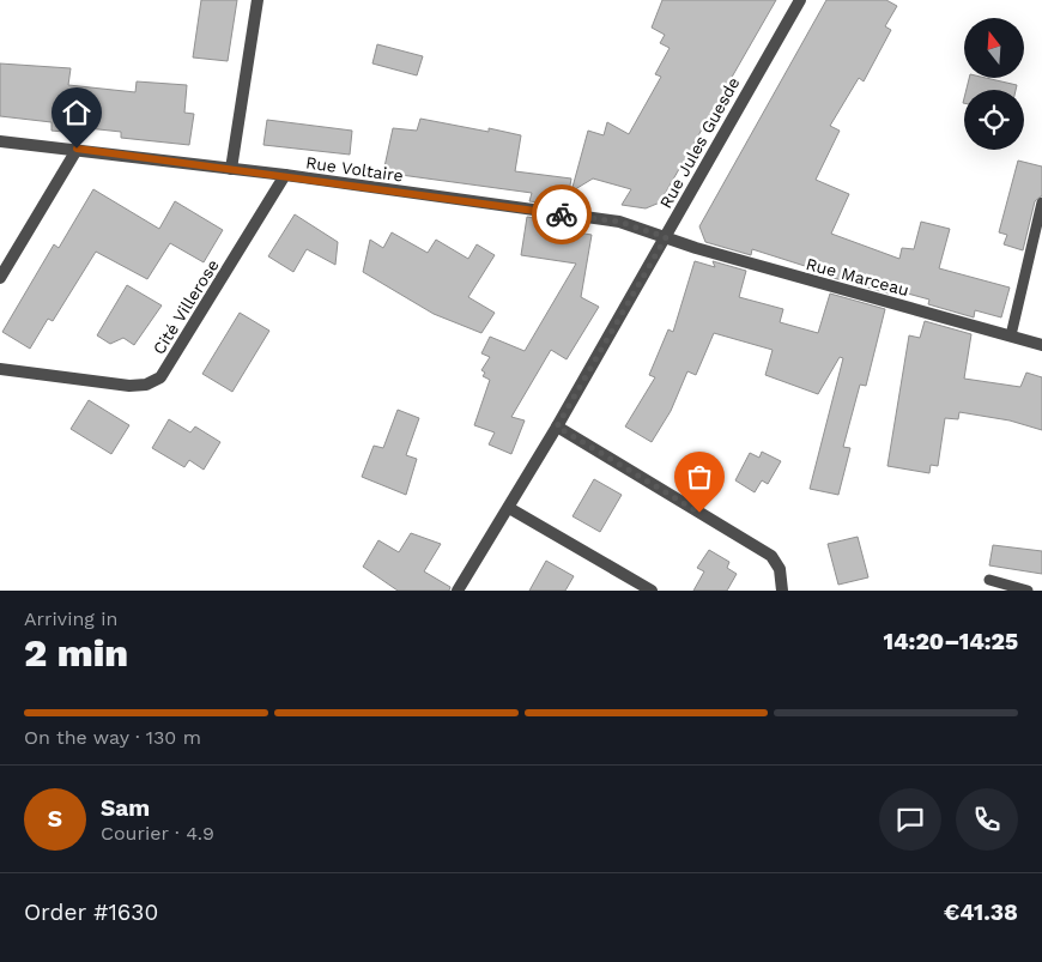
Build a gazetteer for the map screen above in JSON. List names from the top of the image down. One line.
{"streets":{"street":["Rue Jules Guesde","Rue Voltaire","Rue Marceau","Cité Villerose"]},"crossings":[["Rue Jules Guesde","Rue Voltaire"],["Rue Jules Guesde","Rue Marceau"],["Rue Voltaire","Rue Marceau"],["Rue Voltaire","Cité Villerose"]],"north":"top","page":{"heading":["2 min","Arriving in","14:20–14:25"],"panel":["Sam","Courier · 4.9","Order #1630","€41.38"],"bar":"On the way · 130 m","round":"S"}}
